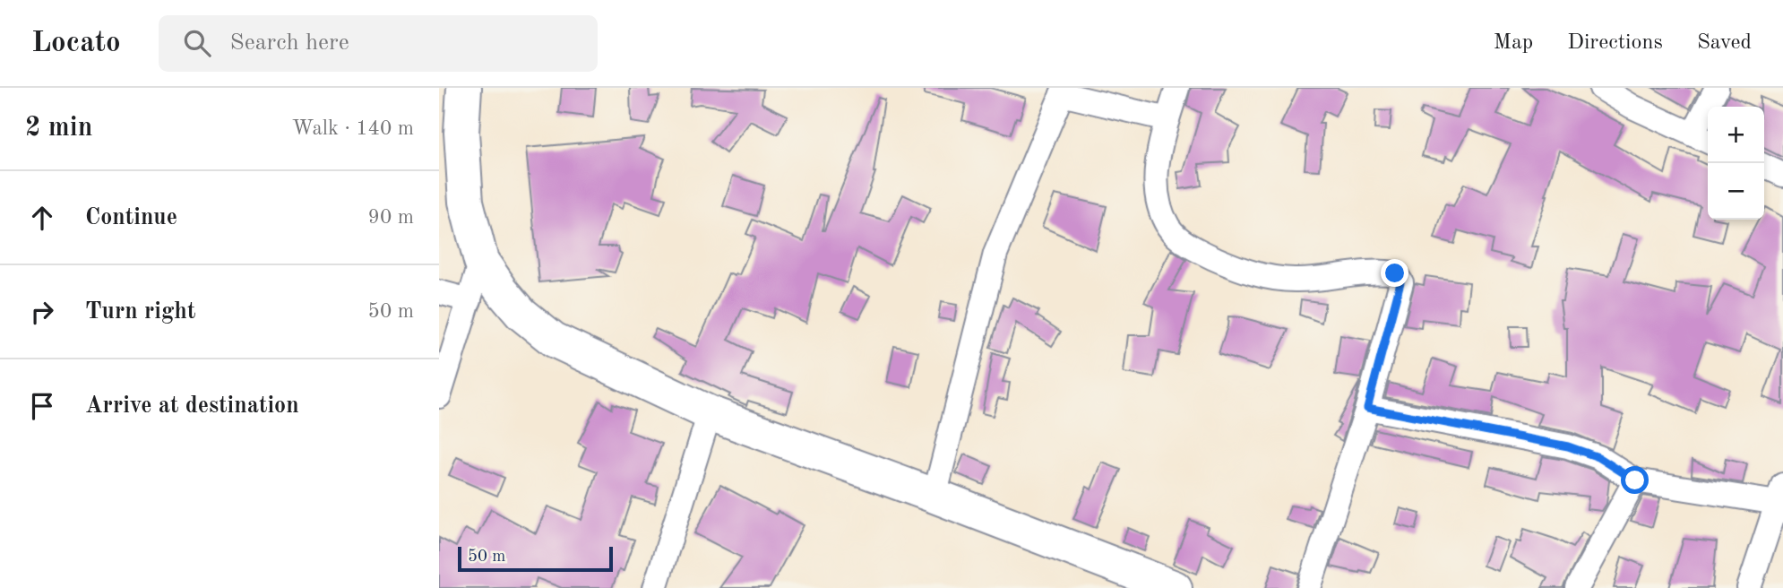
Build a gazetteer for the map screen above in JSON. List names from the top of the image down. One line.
{"scale_bar":"50 m","page":{"header":"Locato","search":"Search here","nav":["Map","Directions","Saved"],"heading":["2 min","Walk · 140 m"],"map_buttons":["+","−"],"list":[["Continue","90 m"],["Turn right","50 m"],"Arrive at destination"],"scale":"50 m"}}
